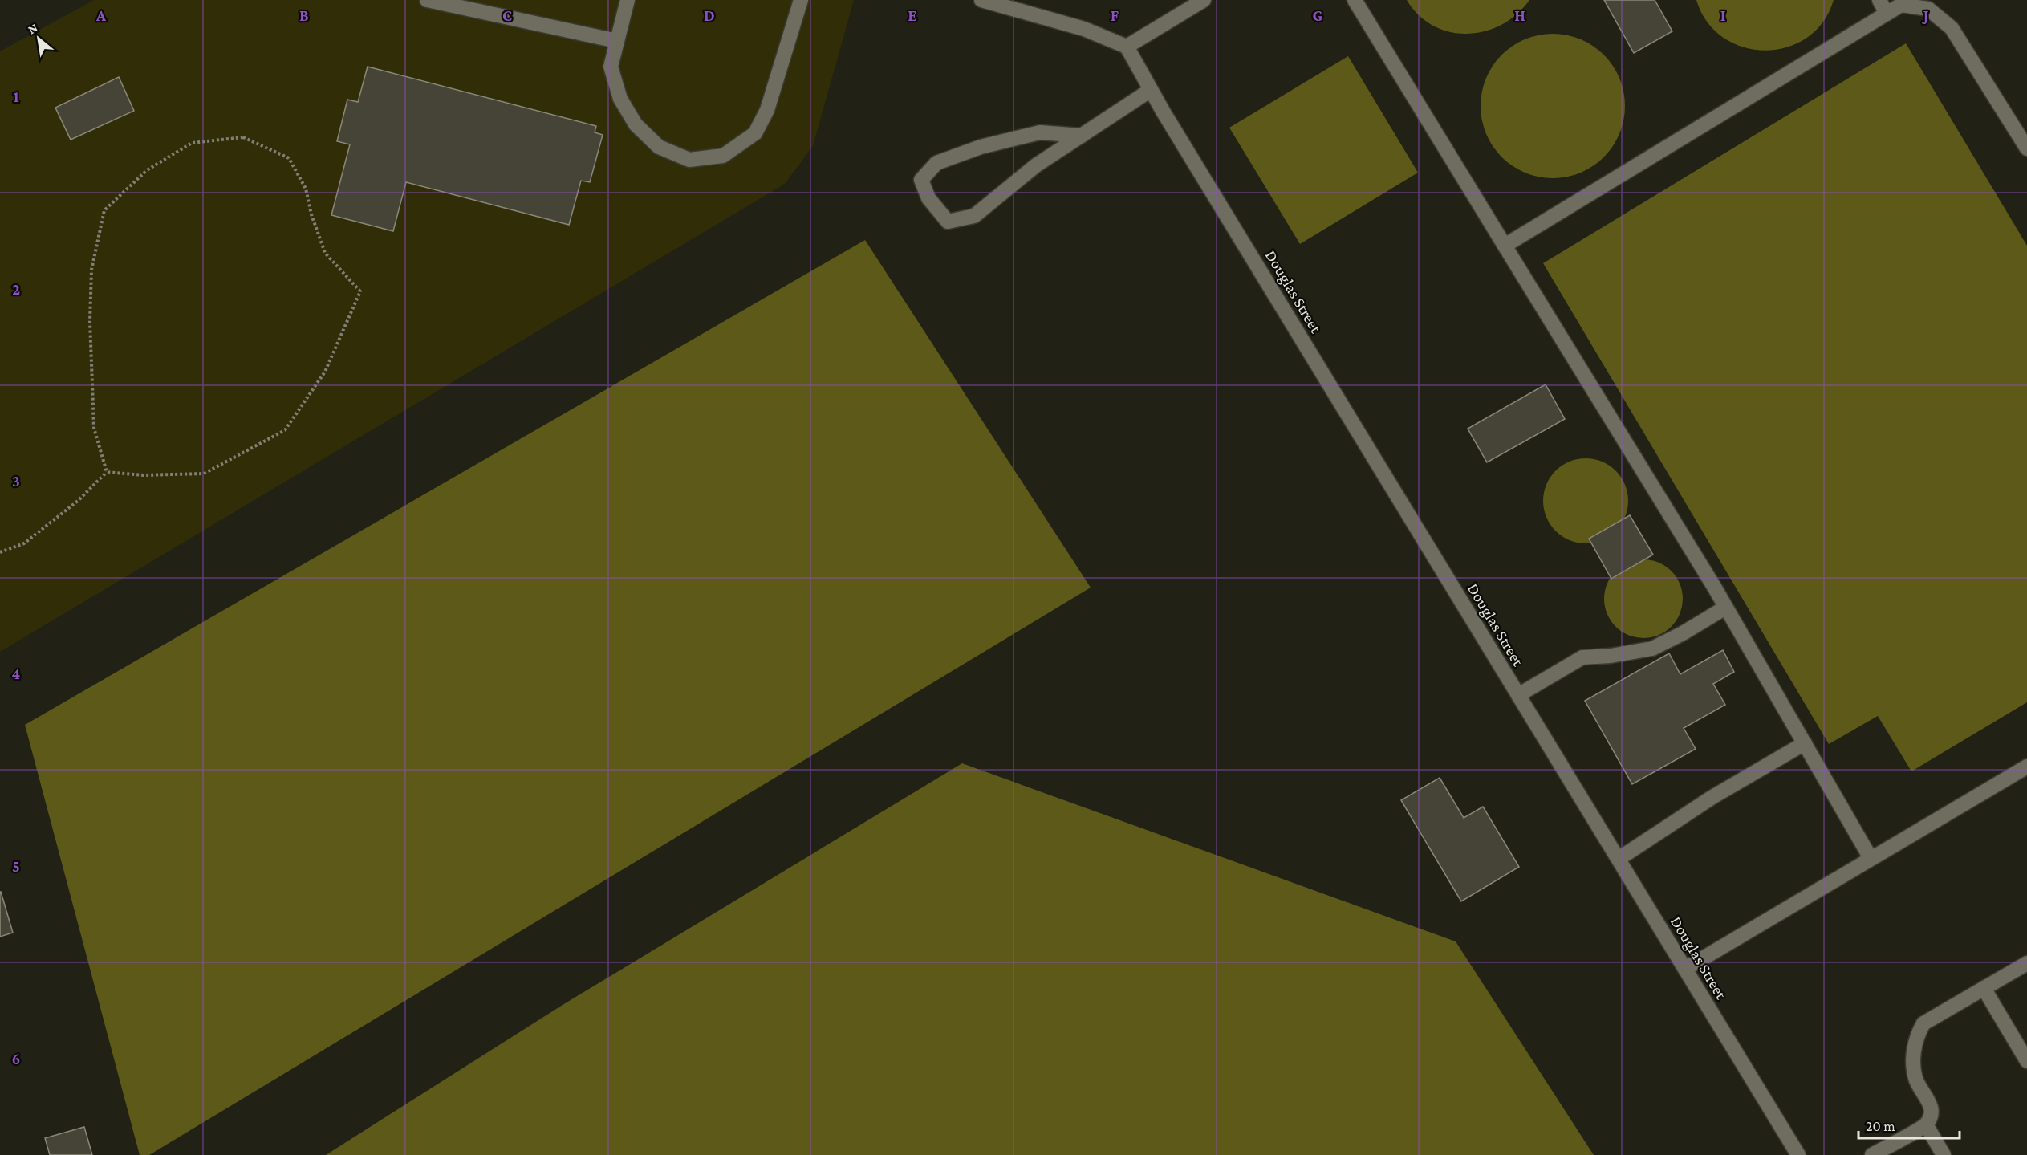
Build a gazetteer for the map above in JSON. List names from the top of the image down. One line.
{"streets":{"street":["Douglas Street"]},"scale_bar":"20 m","north":"top left","grid":{"columns":["A","B","C","D","E","F","G","H","I","J"],"rows":["1","2","3","4","5","6"]}}
